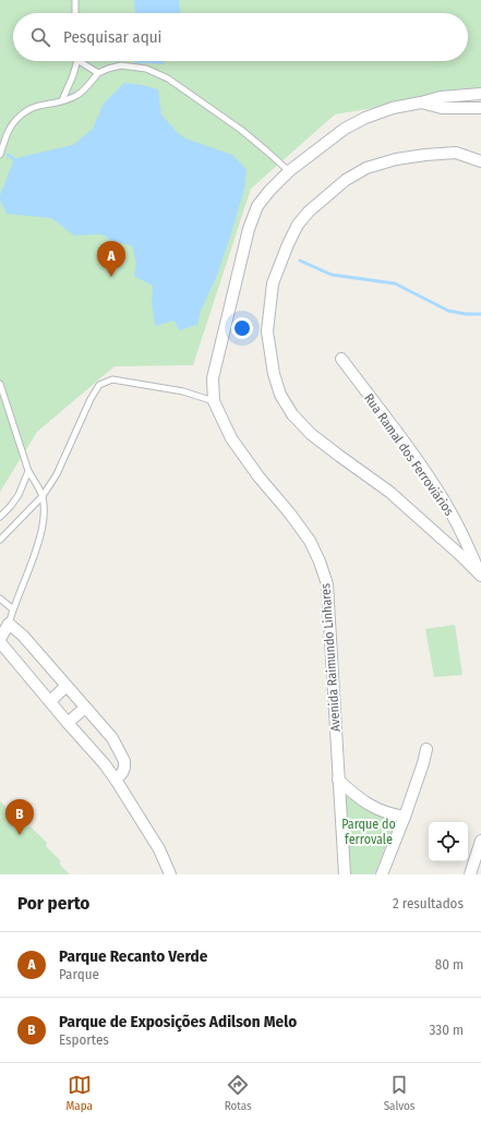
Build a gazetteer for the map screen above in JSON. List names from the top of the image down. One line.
{"streets":{"street":["Rua Ramal dos Ferroviários","Avenida Raimundo Linhares"]},"parks":["Parque do ferrovale"],"page":{"search":"Pesquisar aqui","pins":["A","B"],"heading":["Por perto","2 resultados"],"list":[{"mark":"A","name":"Parque Recanto Verde","note":"Parque","value":"80 m"},{"mark":"B","name":"Parque de Exposições Adilson Melo","note":"Esportes","value":"330 m"}],"nav":["Mapa","Rotas","Salvos"]}}
